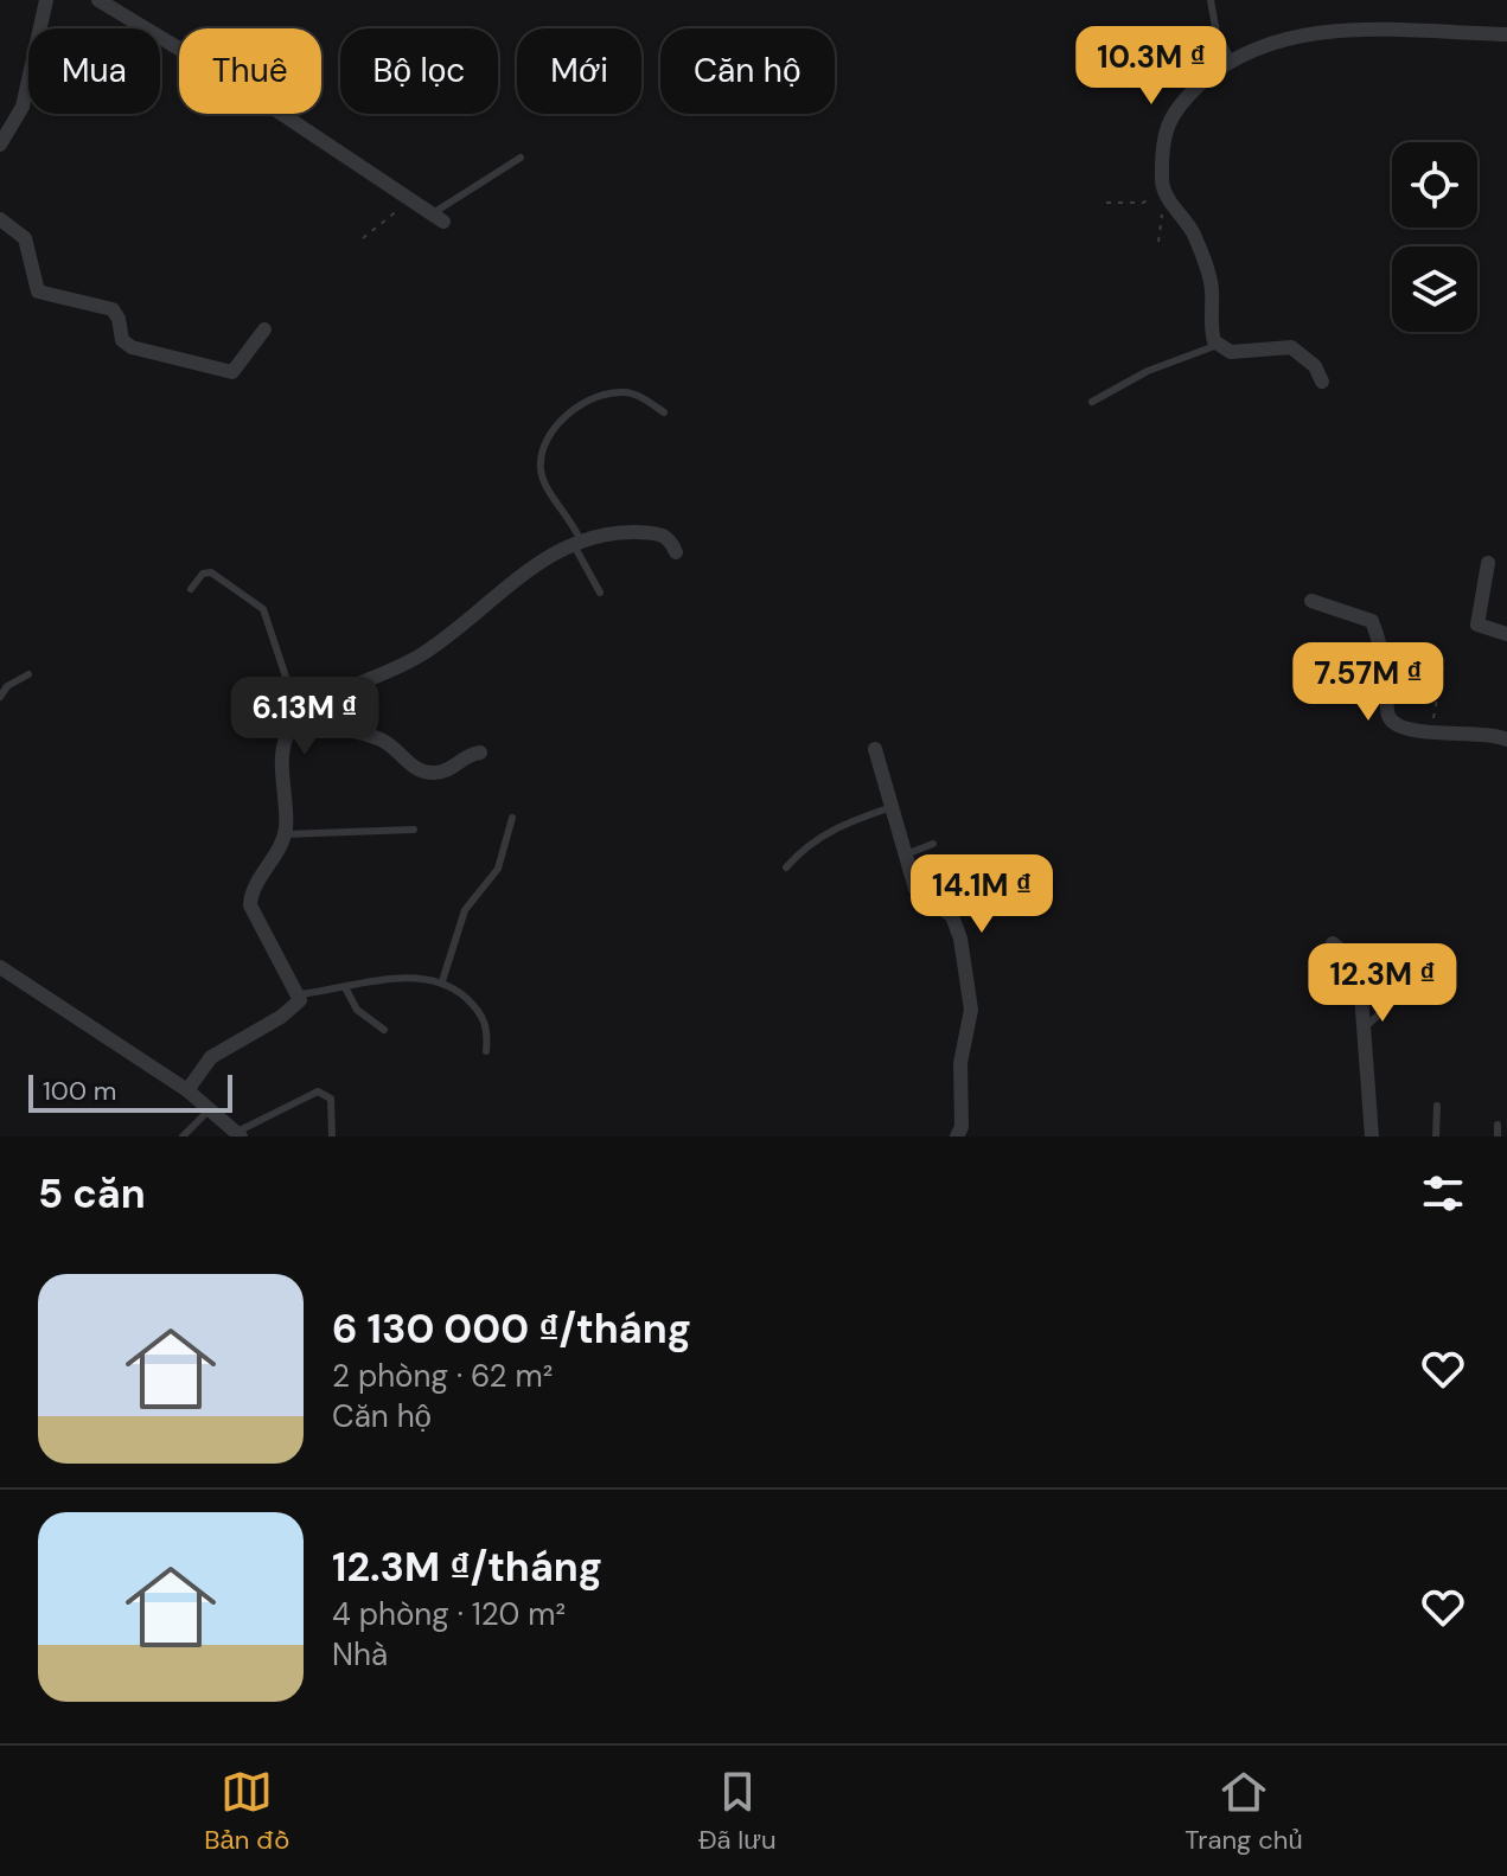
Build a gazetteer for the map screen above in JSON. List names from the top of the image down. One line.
{"scale_bar":"100 m","page":{"price":["10.3M ₫","7.57M ₫","6.13M ₫","14.1M ₫","12.3M ₫"],"chip":["Mua","Thuê","Bộ lọc","Mới","Căn hộ"],"scale":"100 m","heading":"5 căn","list":[{"name":"6 130 000 ₫/tháng","note":"2 phòng · 62 m² · Căn hộ"},{"name":"12.3M ₫/tháng","note":"4 phòng · 120 m² · Nhà"}],"tabs":["Bản đồ","Đã lưu","Trang chủ"]}}
